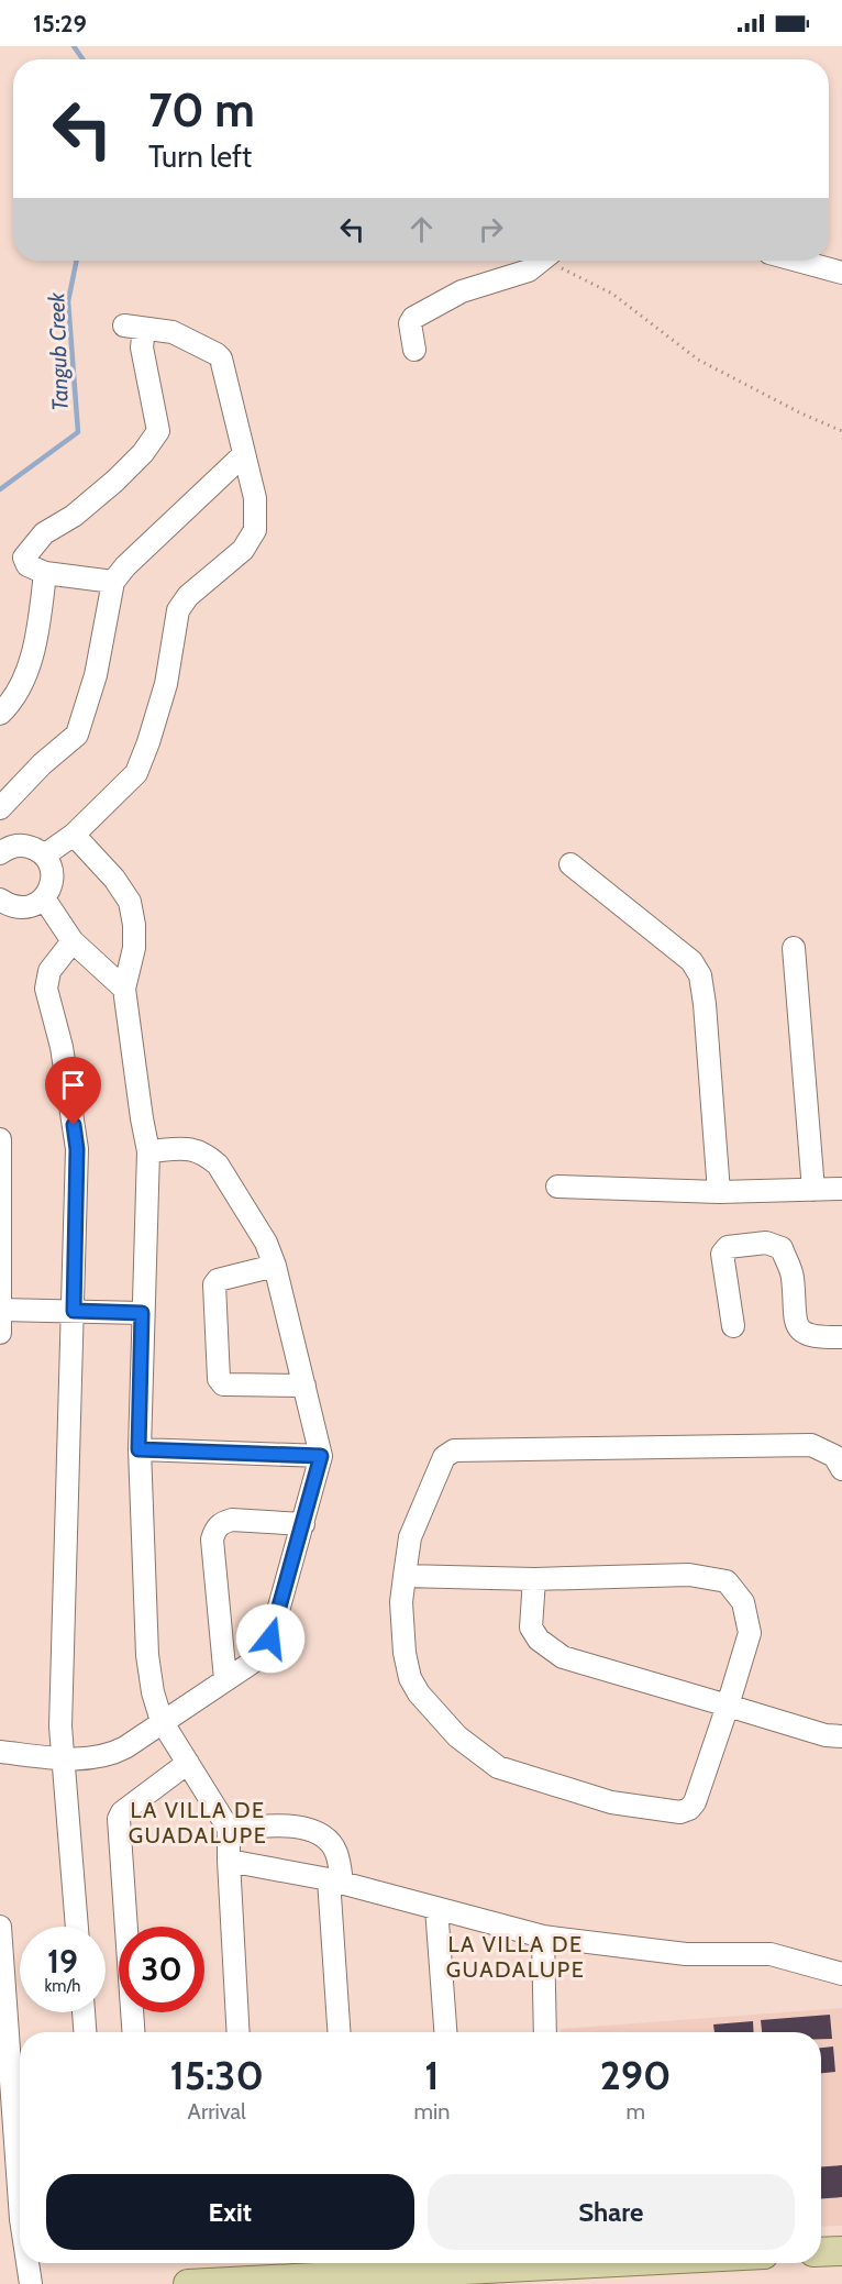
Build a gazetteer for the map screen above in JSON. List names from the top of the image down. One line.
{"districts":["LA VILLA DE GUADALUPE","LA VILLA DE GUADALUPE"],"water":["Tangub Creek"],"page":{"status":"15:29","turn":["70 m","Turn left"],"speed":"19 km/h","limit":"30","eta":["15:30","Arrival","1","min","290","m"],"buttons":["Exit","Share"]}}
